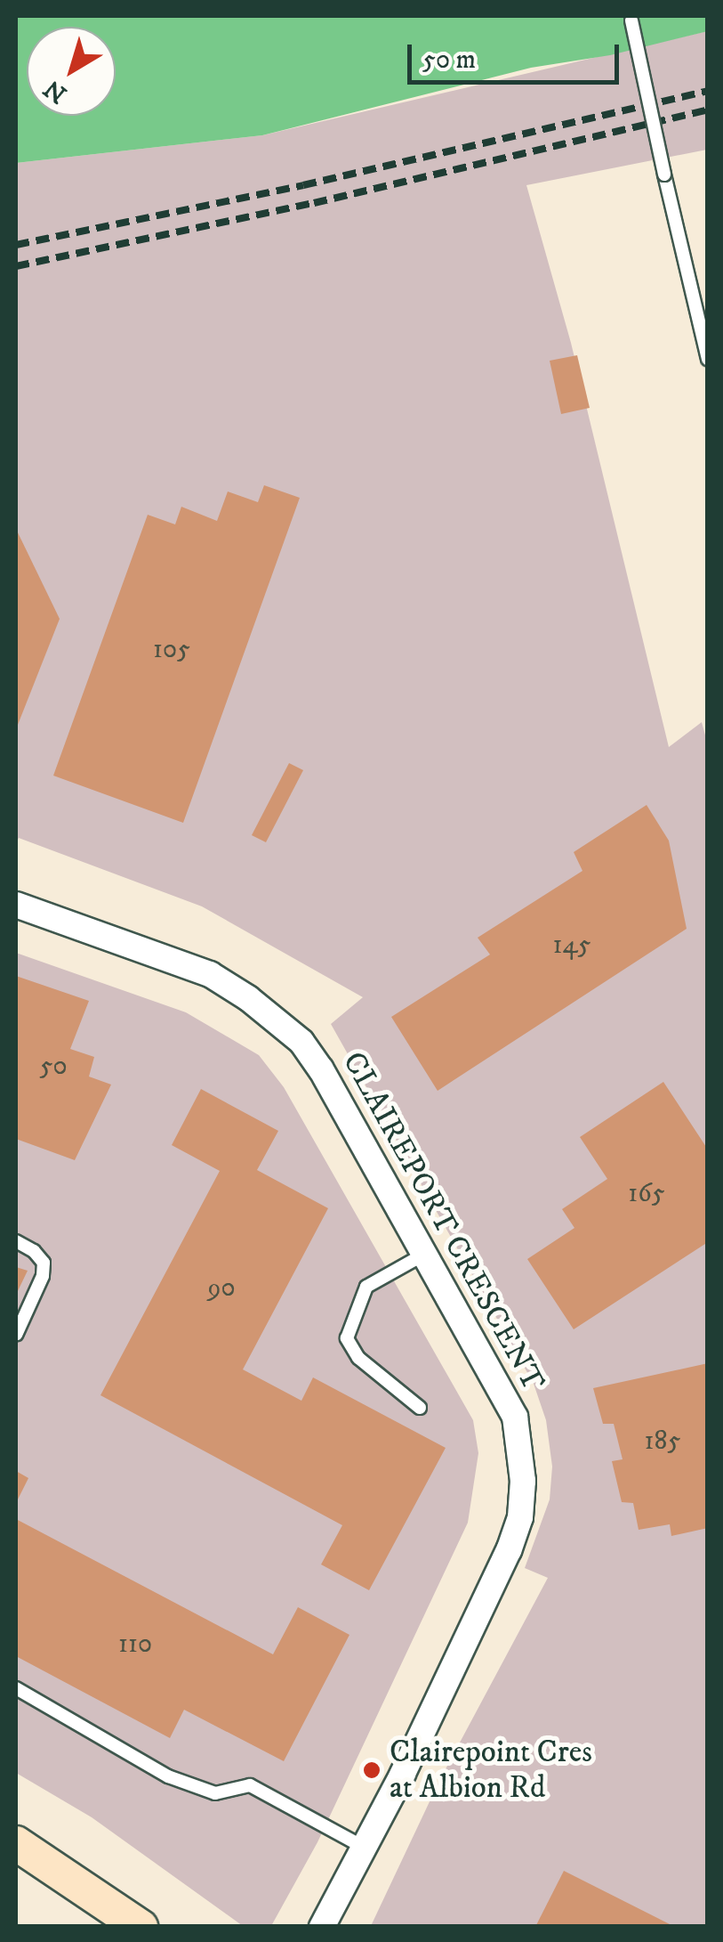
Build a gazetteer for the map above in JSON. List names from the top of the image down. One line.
{"streets":{"street":["CLAIREPORT CRESCENT"]},"places":["Clairepoint Cres at Albion Rd"],"house_numbers":["105","145","50","165","90","185","110"],"scale_bar":"50 m","north":"bottom left"}
